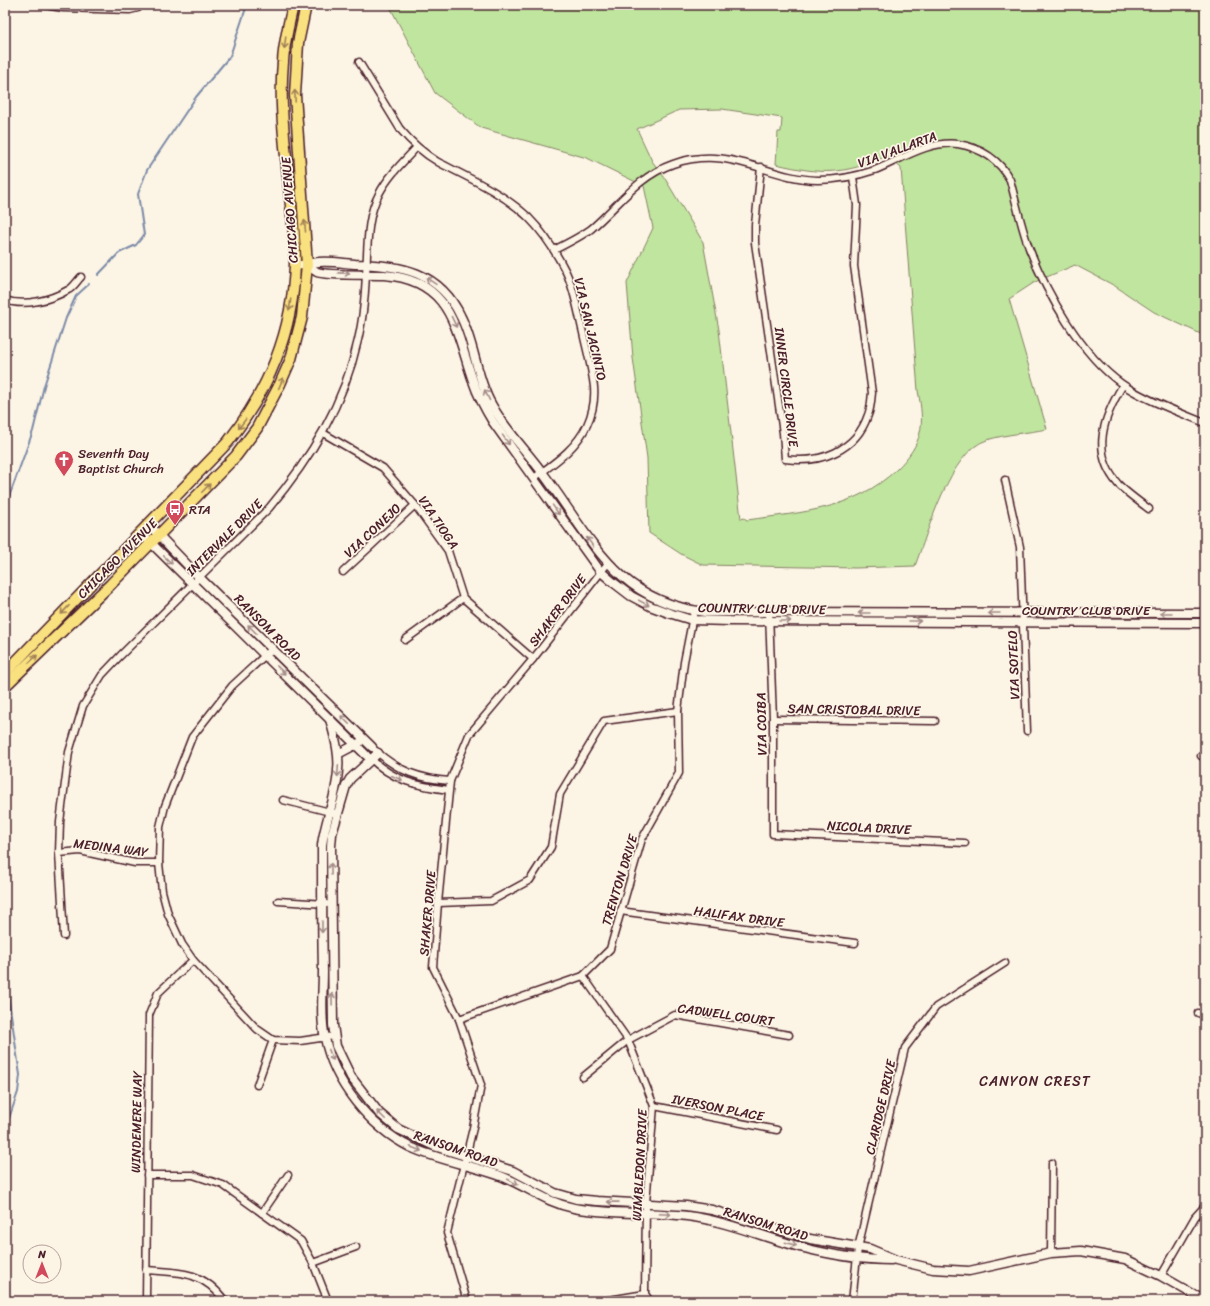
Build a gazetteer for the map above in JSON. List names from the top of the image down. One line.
{"streets":{"main road":["CHICAGO AVENUE"],"street":["VIA VALLARTA","VIA SAN JACINTO","INNER CIRCLE DRIVE","VIA TIOGA","VIA CONEJO","INTERVALE DRIVE","COUNTRY CLUB DRIVE","SHAKER DRIVE","RANSOM ROAD","VIA SOTELO","SAN CRISTOBAL DRIVE","VIA COIBA","NICOLA DRIVE","MEDINA WAY","TRENTON DRIVE","HALIFAX DRIVE","CADWELL COURT","IVERSON PLACE","CLARIDGE DRIVE","WINDEMERE WAY","WIMBLEDON DRIVE"]},"crossings":[["VIA VALLARTA","VIA SAN JACINTO"],["VIA VALLARTA","INNER CIRCLE DRIVE"],["CHICAGO AVENUE","COUNTRY CLUB DRIVE"],["CHICAGO AVENUE","RANSOM ROAD"],["VIA SAN JACINTO","INTERVALE DRIVE"],["VIA SAN JACINTO","COUNTRY CLUB DRIVE"],["VIA TIOGA","VIA CONEJO"],["VIA TIOGA","INTERVALE DRIVE"],["INTERVALE DRIVE","COUNTRY CLUB DRIVE"],["INTERVALE DRIVE","RANSOM ROAD"],["INTERVALE DRIVE","MEDINA WAY"],["COUNTRY CLUB DRIVE","SHAKER DRIVE"],["COUNTRY CLUB DRIVE","VIA SOTELO"],["COUNTRY CLUB DRIVE","VIA COIBA"],["COUNTRY CLUB DRIVE","TRENTON DRIVE"],["SHAKER DRIVE","RANSOM ROAD"],["SHAKER DRIVE","TRENTON DRIVE"],["RANSOM ROAD","CLARIDGE DRIVE"],["RANSOM ROAD","WIMBLEDON DRIVE"],["SAN CRISTOBAL DRIVE","VIA COIBA"],["VIA COIBA","NICOLA DRIVE"],["TRENTON DRIVE","HALIFAX DRIVE"],["TRENTON DRIVE","WIMBLEDON DRIVE"],["CADWELL COURT","WIMBLEDON DRIVE"],["IVERSON PLACE","WIMBLEDON DRIVE"]],"districts":["CANYON CREST"],"places":{"church":["Seventh Day Baptist Church"],"bus stop":["RTA"]},"north":"top"}
